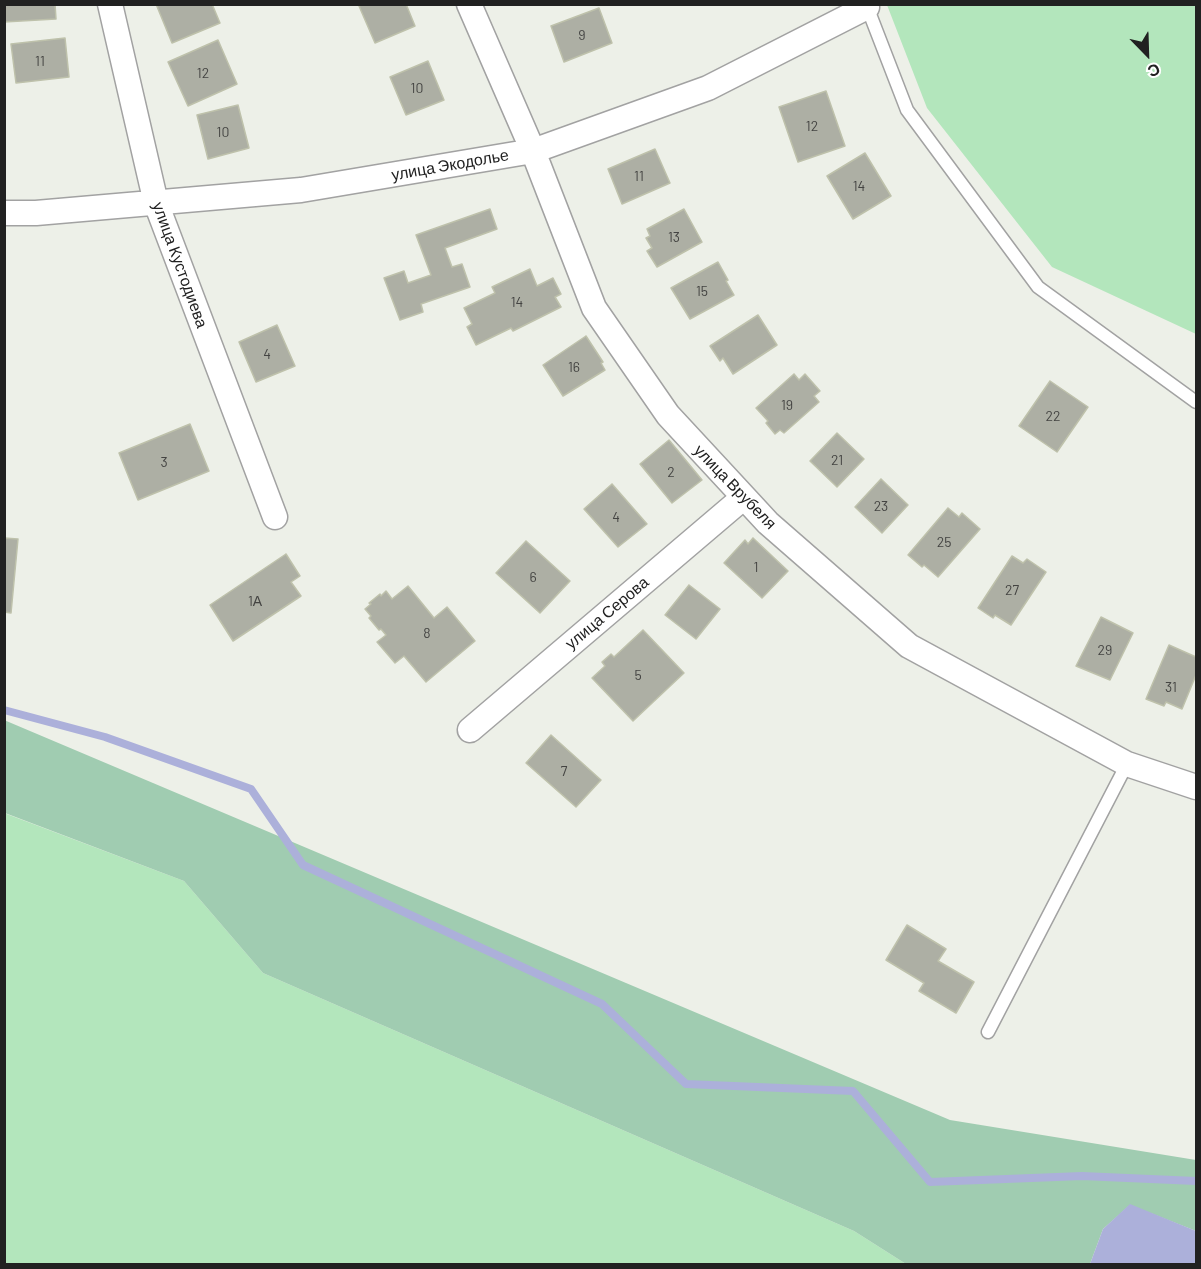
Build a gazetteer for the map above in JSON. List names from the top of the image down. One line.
{"streets":{"street":["улица Экодолье","улица Кустодиева","улица Врубеля","улица Серова"]},"crossings":[["улица Экодолье","улица Кустодиева"],["улица Экодолье","улица Врубеля"],["улица Врубеля","улица Серова"]],"house_numbers":["9","11","12","10","12","10","11","14","13","15","14","4","16","19","22","21","3","2","23","4","25","1","6","27","1А","8","29","5","31","7"],"north":"bottom right"}
